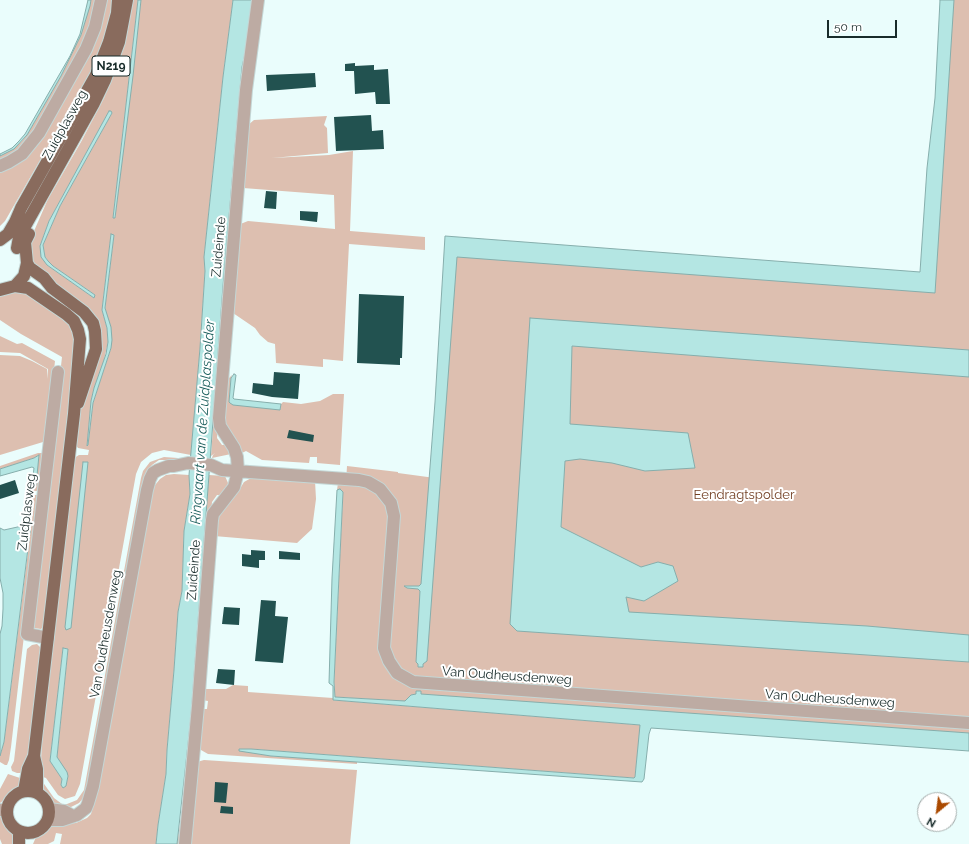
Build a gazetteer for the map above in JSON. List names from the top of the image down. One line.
{"streets":{"main road":["N219","Zuidplasweg"],"street":["Zuideinde","Van Oudheusdenweg"]},"crossings":[["N219","Zuidplasweg"],["Zuideinde","Van Oudheusdenweg"]],"water":["Ringvaart van de Zuidplaspolder"],"parks":["Eendragtspolder"],"scale_bar":"50 m","north":"bottom left"}
